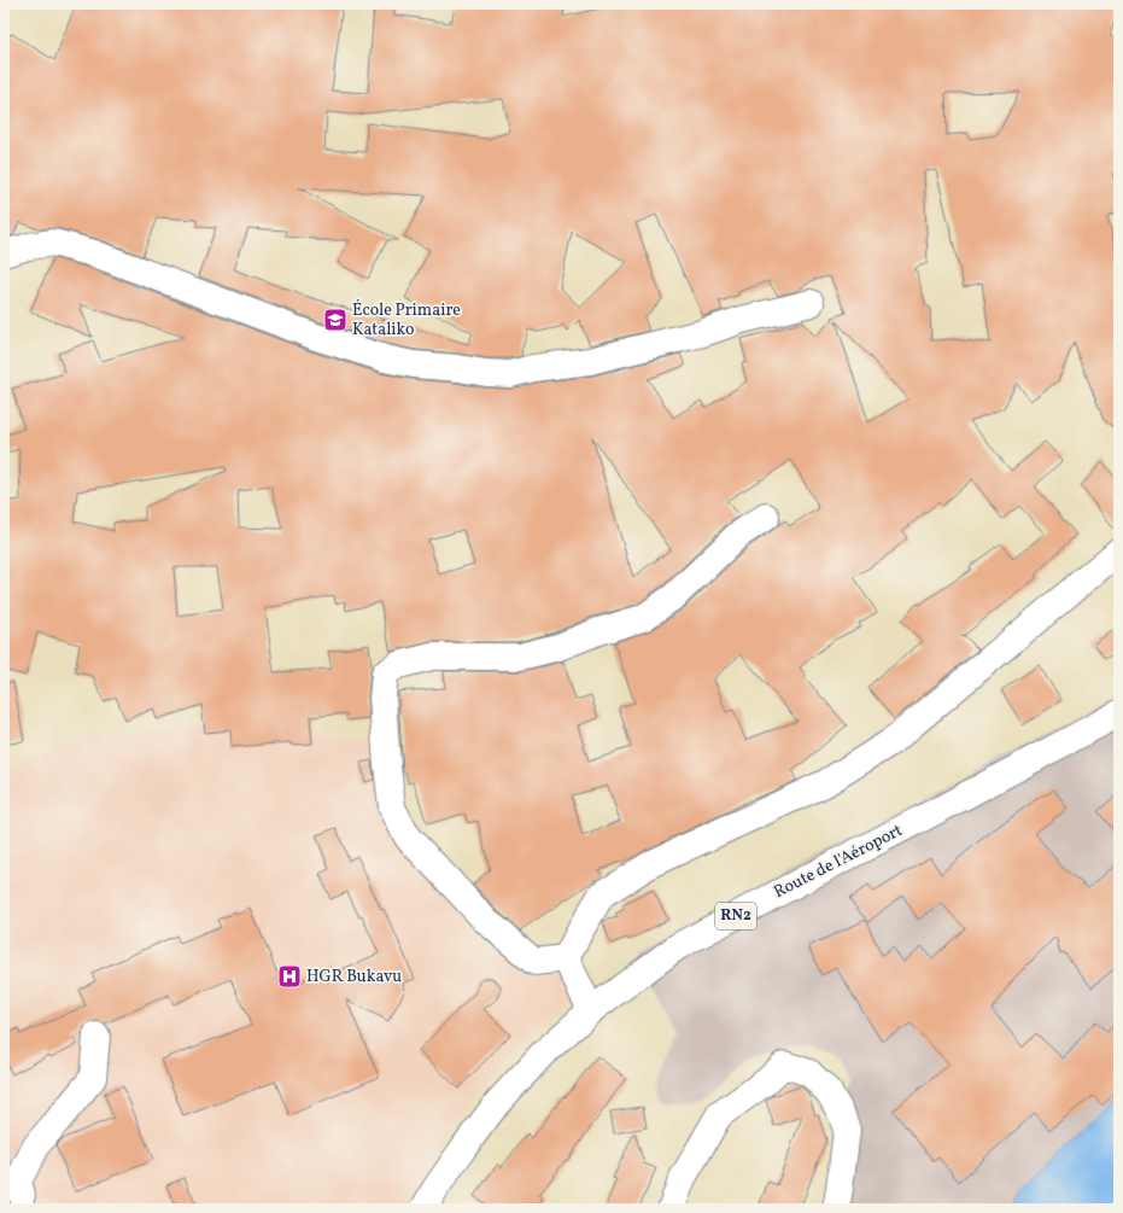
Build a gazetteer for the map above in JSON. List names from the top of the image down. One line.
{"streets":{"main road":["Route de l'Aéroport","RN2"]},"places":{"school or university":["École Primaire Kataliko"],"hospital":["HGR Bukavu"]}}
